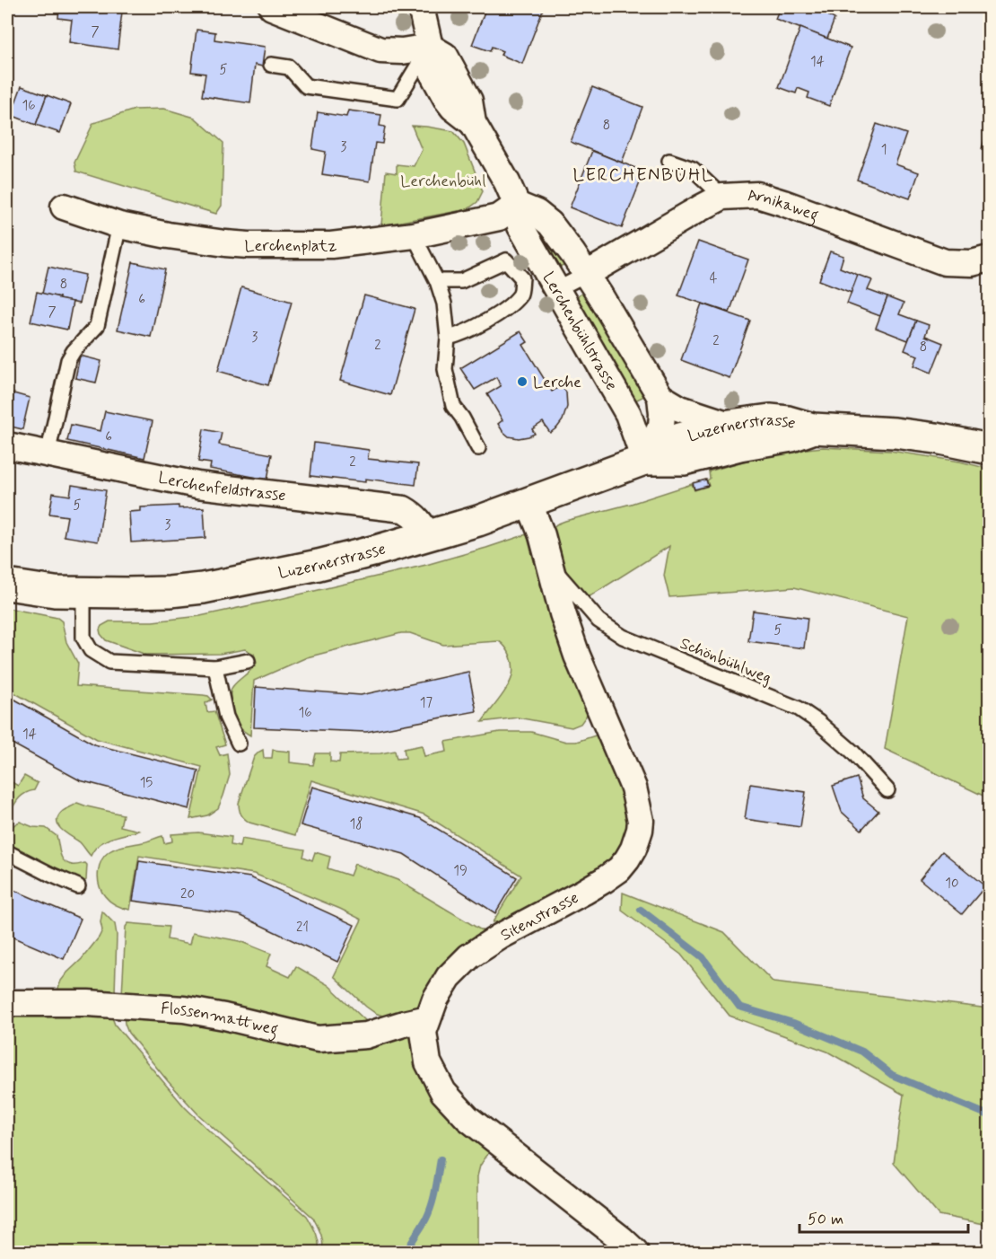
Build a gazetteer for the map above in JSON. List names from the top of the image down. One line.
{"streets":{"main road":["Luzernerstrasse"],"street":["Arnikaweg","Lerchenplatz","Lerchenbühlstrasse","Lerchenfeldstrasse","Sitenstrasse","Flossenmattweg"],"lane":["Schönbühlweg"]},"crossings":[["Arnikaweg","Lerchenbühlstrasse"],["Lerchenplatz","Lerchenbühlstrasse"],["Lerchenbühlstrasse","Luzernerstrasse"],["Luzernerstrasse","Lerchenfeldstrasse"],["Luzernerstrasse","Sitenstrasse"],["Schönbühlweg","Sitenstrasse"],["Sitenstrasse","Flossenmattweg"]],"districts":["LERCHENBÜHL"],"parks":["Lerchenbühl"],"places":["Lerche"],"house_numbers":["7","14","5","16","8","3","1","4","8","6","7","3","2","2","8","6","2","5","3","5","17","16","14","15","18","19","10","20","21"],"scale_bar":"50 m"}
